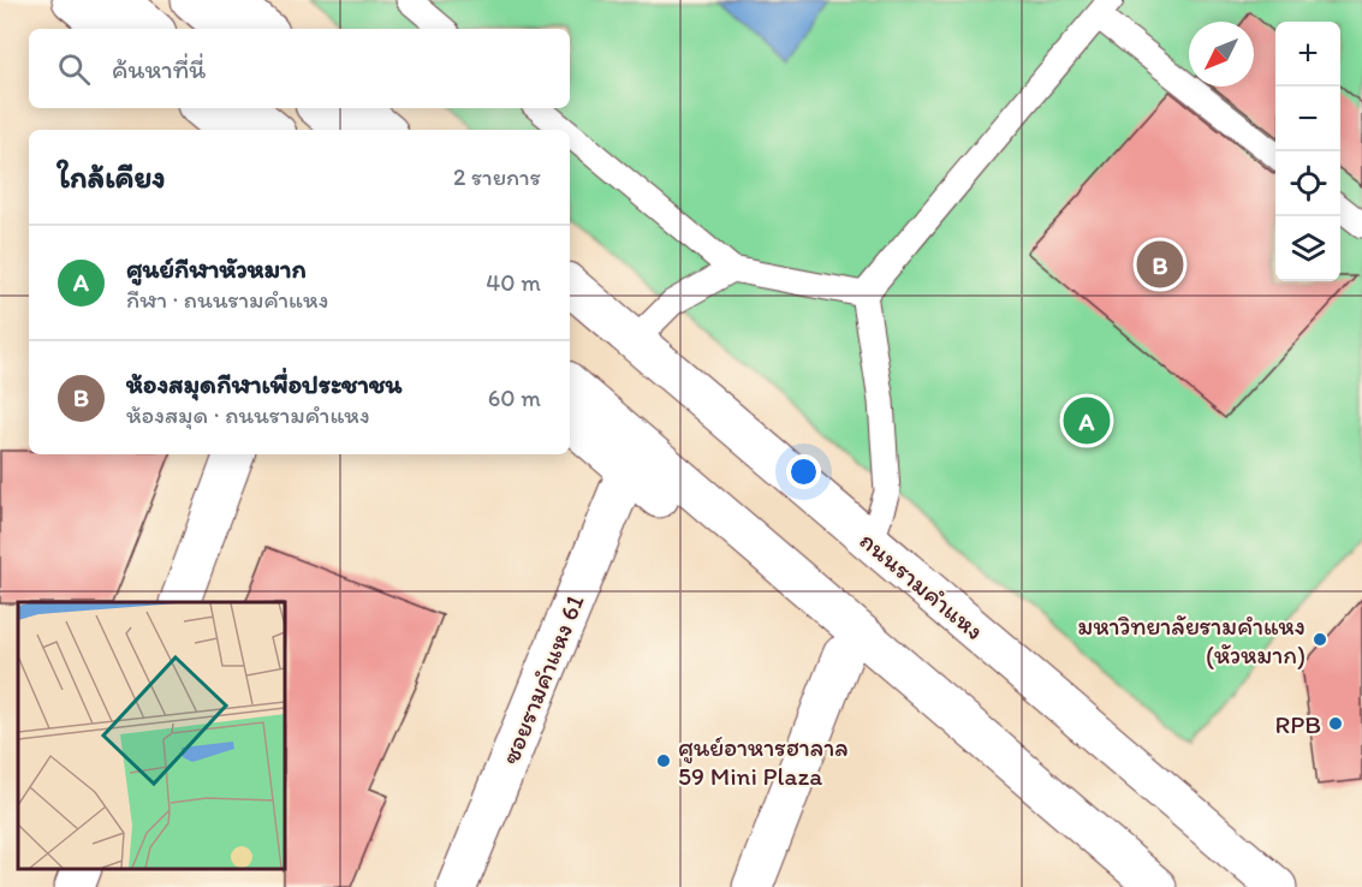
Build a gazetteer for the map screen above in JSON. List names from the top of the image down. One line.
{"streets":{"main road":["ถนนรามคำแหง","ซอยรามคำแหง 61"]},"places":["มหาวิทยาลัยรามคำแหง (หัวหมาก)","RPB","ศูนย์อาหารฮาลาล 59 Mini Plaza"],"north":"bottom left","page":{"map_buttons":["+","−"],"search":"ค้นหาที่นี่","heading":["ใกล้เคียง","2 รายการ"],"list":[{"mark":"A","name":"ศูนย์กีฬาหัวหมาก","note":"กีฬา · ถนนรามคำแหง","value":"40 m"},{"mark":"B","name":"ห้องสมุดกีฬาเพื่อประชาชน","note":"ห้องสมุด · ถนนรามคำแหง","value":"60 m"}],"pins":["B","A"]}}
